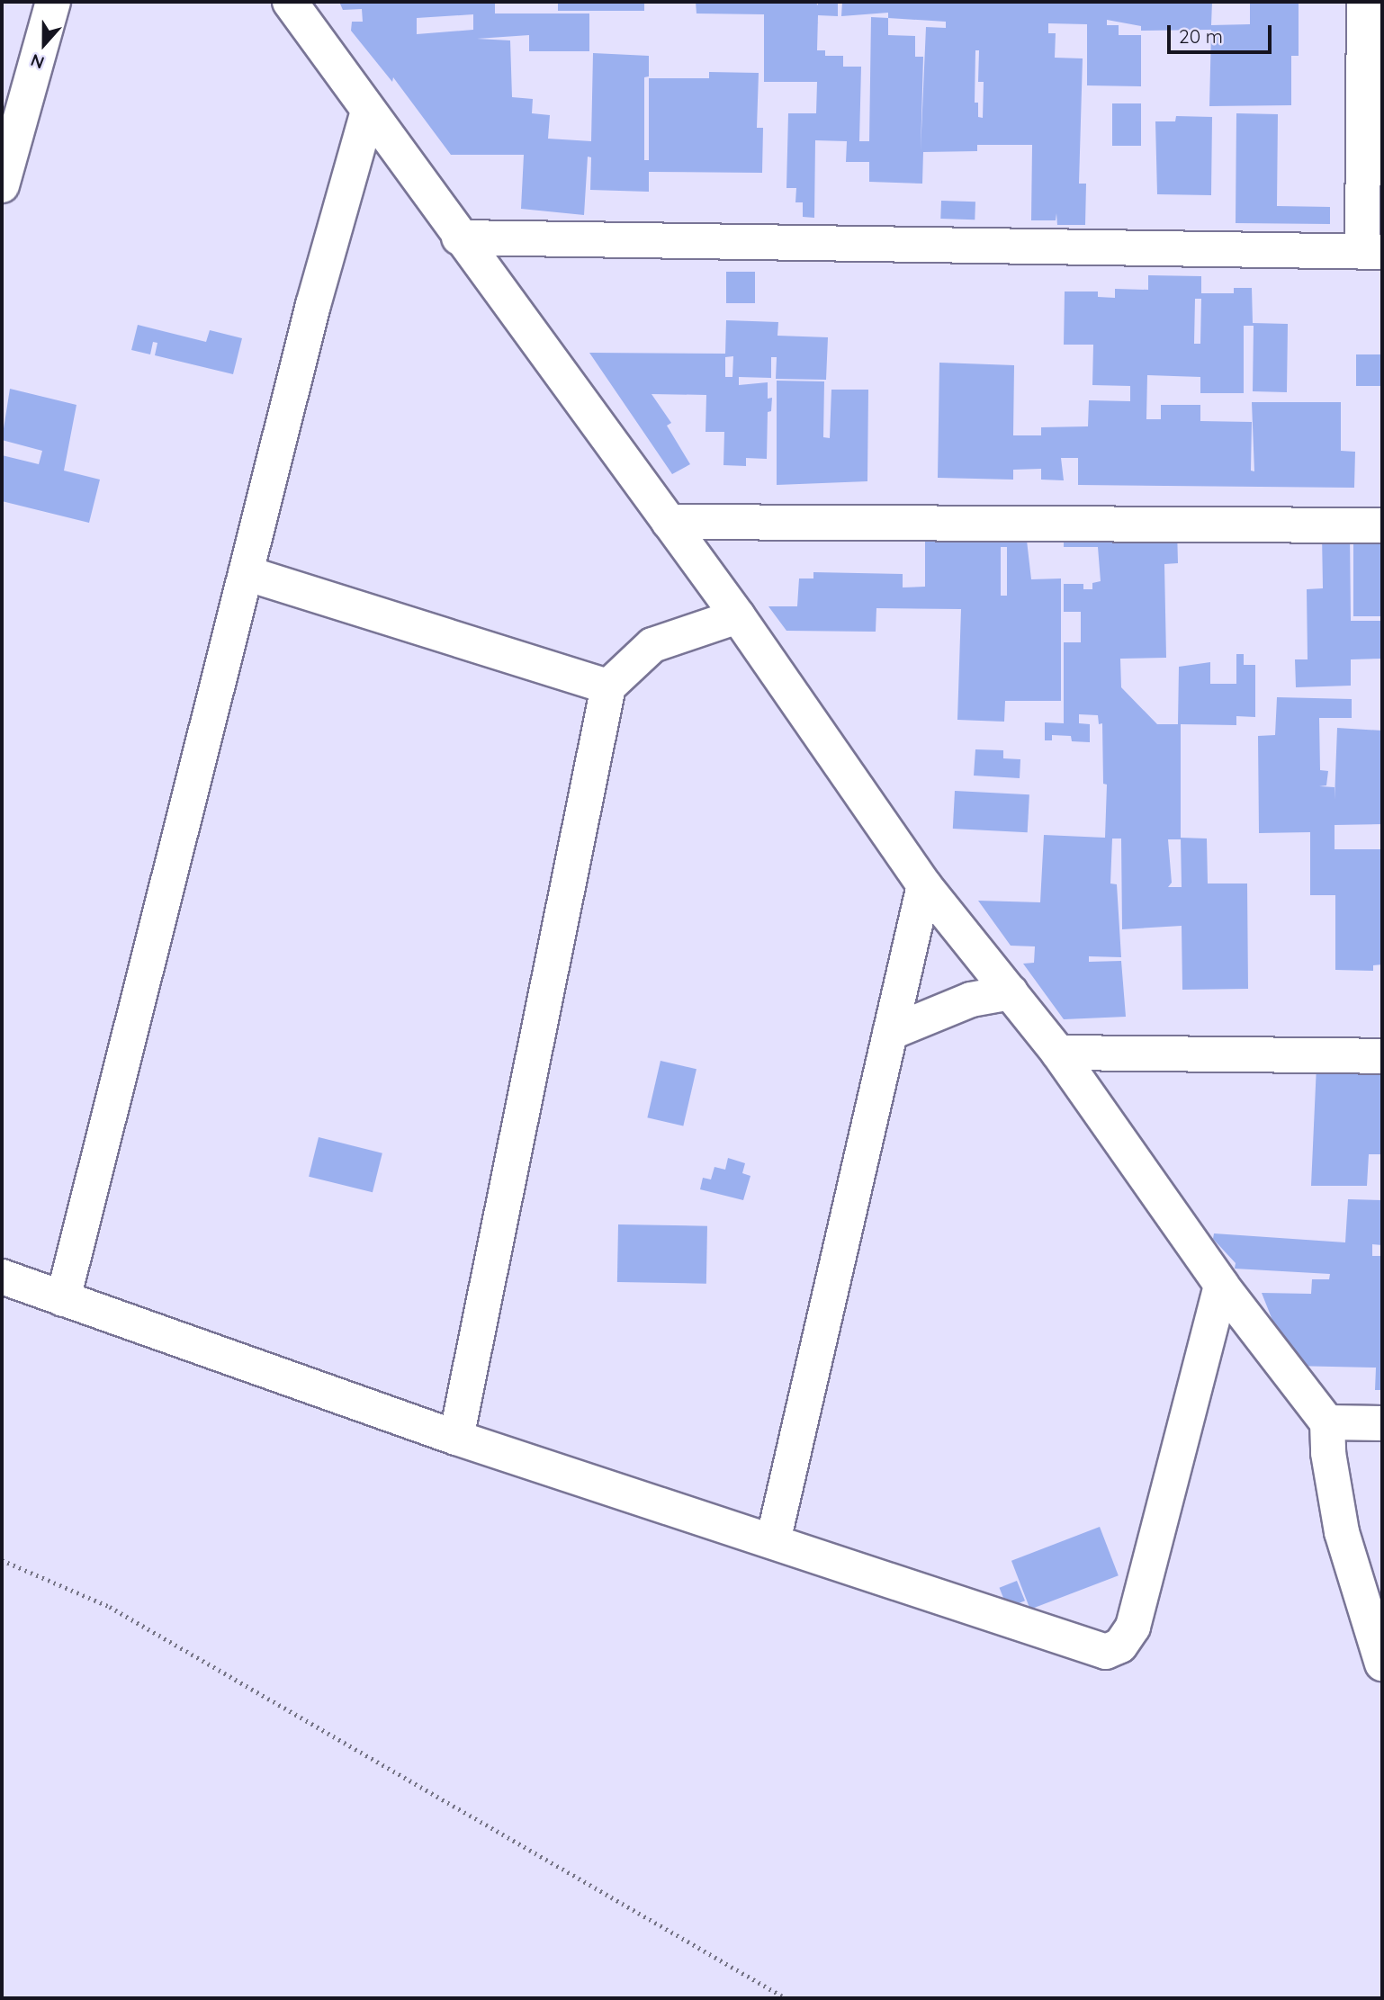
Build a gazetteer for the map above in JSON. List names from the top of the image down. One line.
{"scale_bar":"20 m","north":"bottom"}
